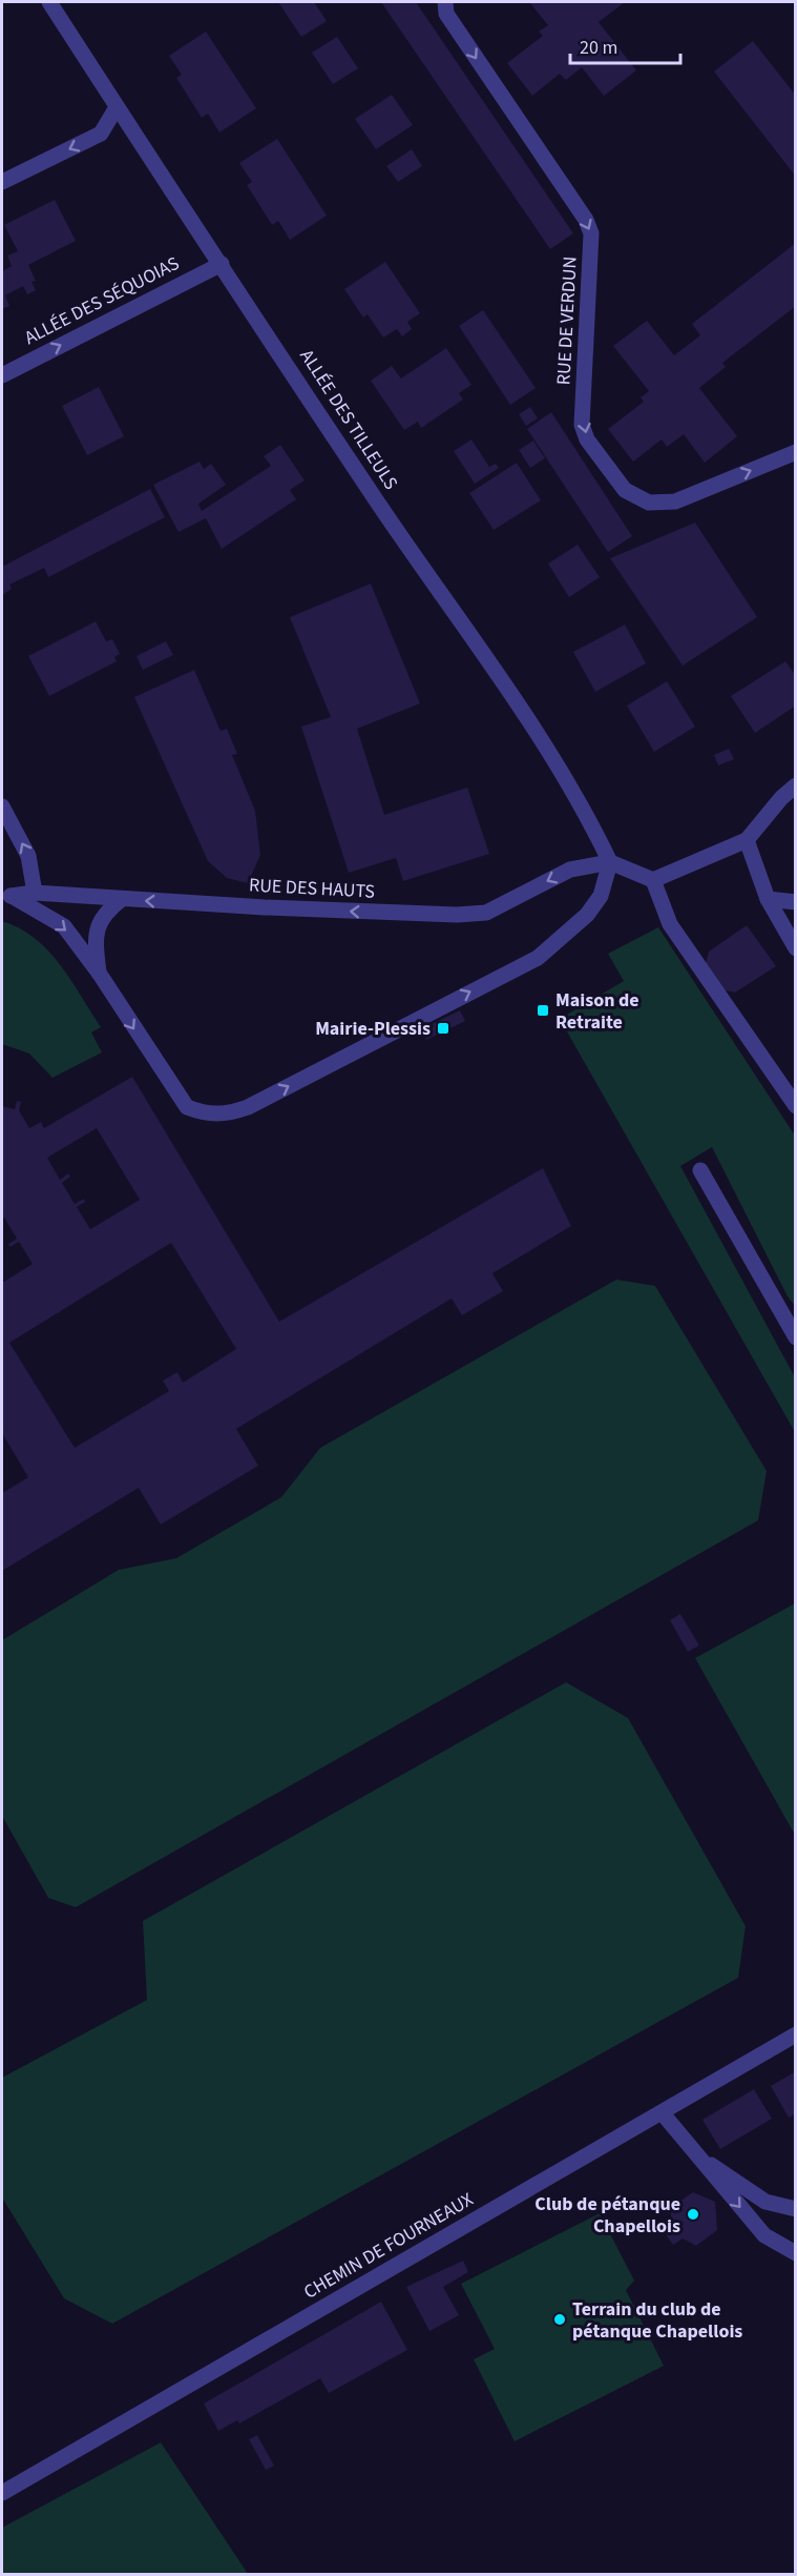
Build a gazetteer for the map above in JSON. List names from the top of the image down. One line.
{"streets":{"street":["ALLÉE DES SÉQUOIAS","RUE DE VERDUN","ALLÉE DES TILLEULS","RUE DES HAUTS","CHEMIN DE FOURNEAUX"]},"crossings":[["ALLÉE DES SÉQUOIAS","ALLÉE DES TILLEULS"],["ALLÉE DES TILLEULS","RUE DES HAUTS"]],"one_way":["ALLÉE DES SÉQUOIAS","RUE DES HAUTS"],"places":{"transit":["Maison de Retraite","Mairie-Plessis"],"other":["Club de pétanque Chapellois","Terrain du club de pétanque Chapellois"]},"scale_bar":"20 m"}
